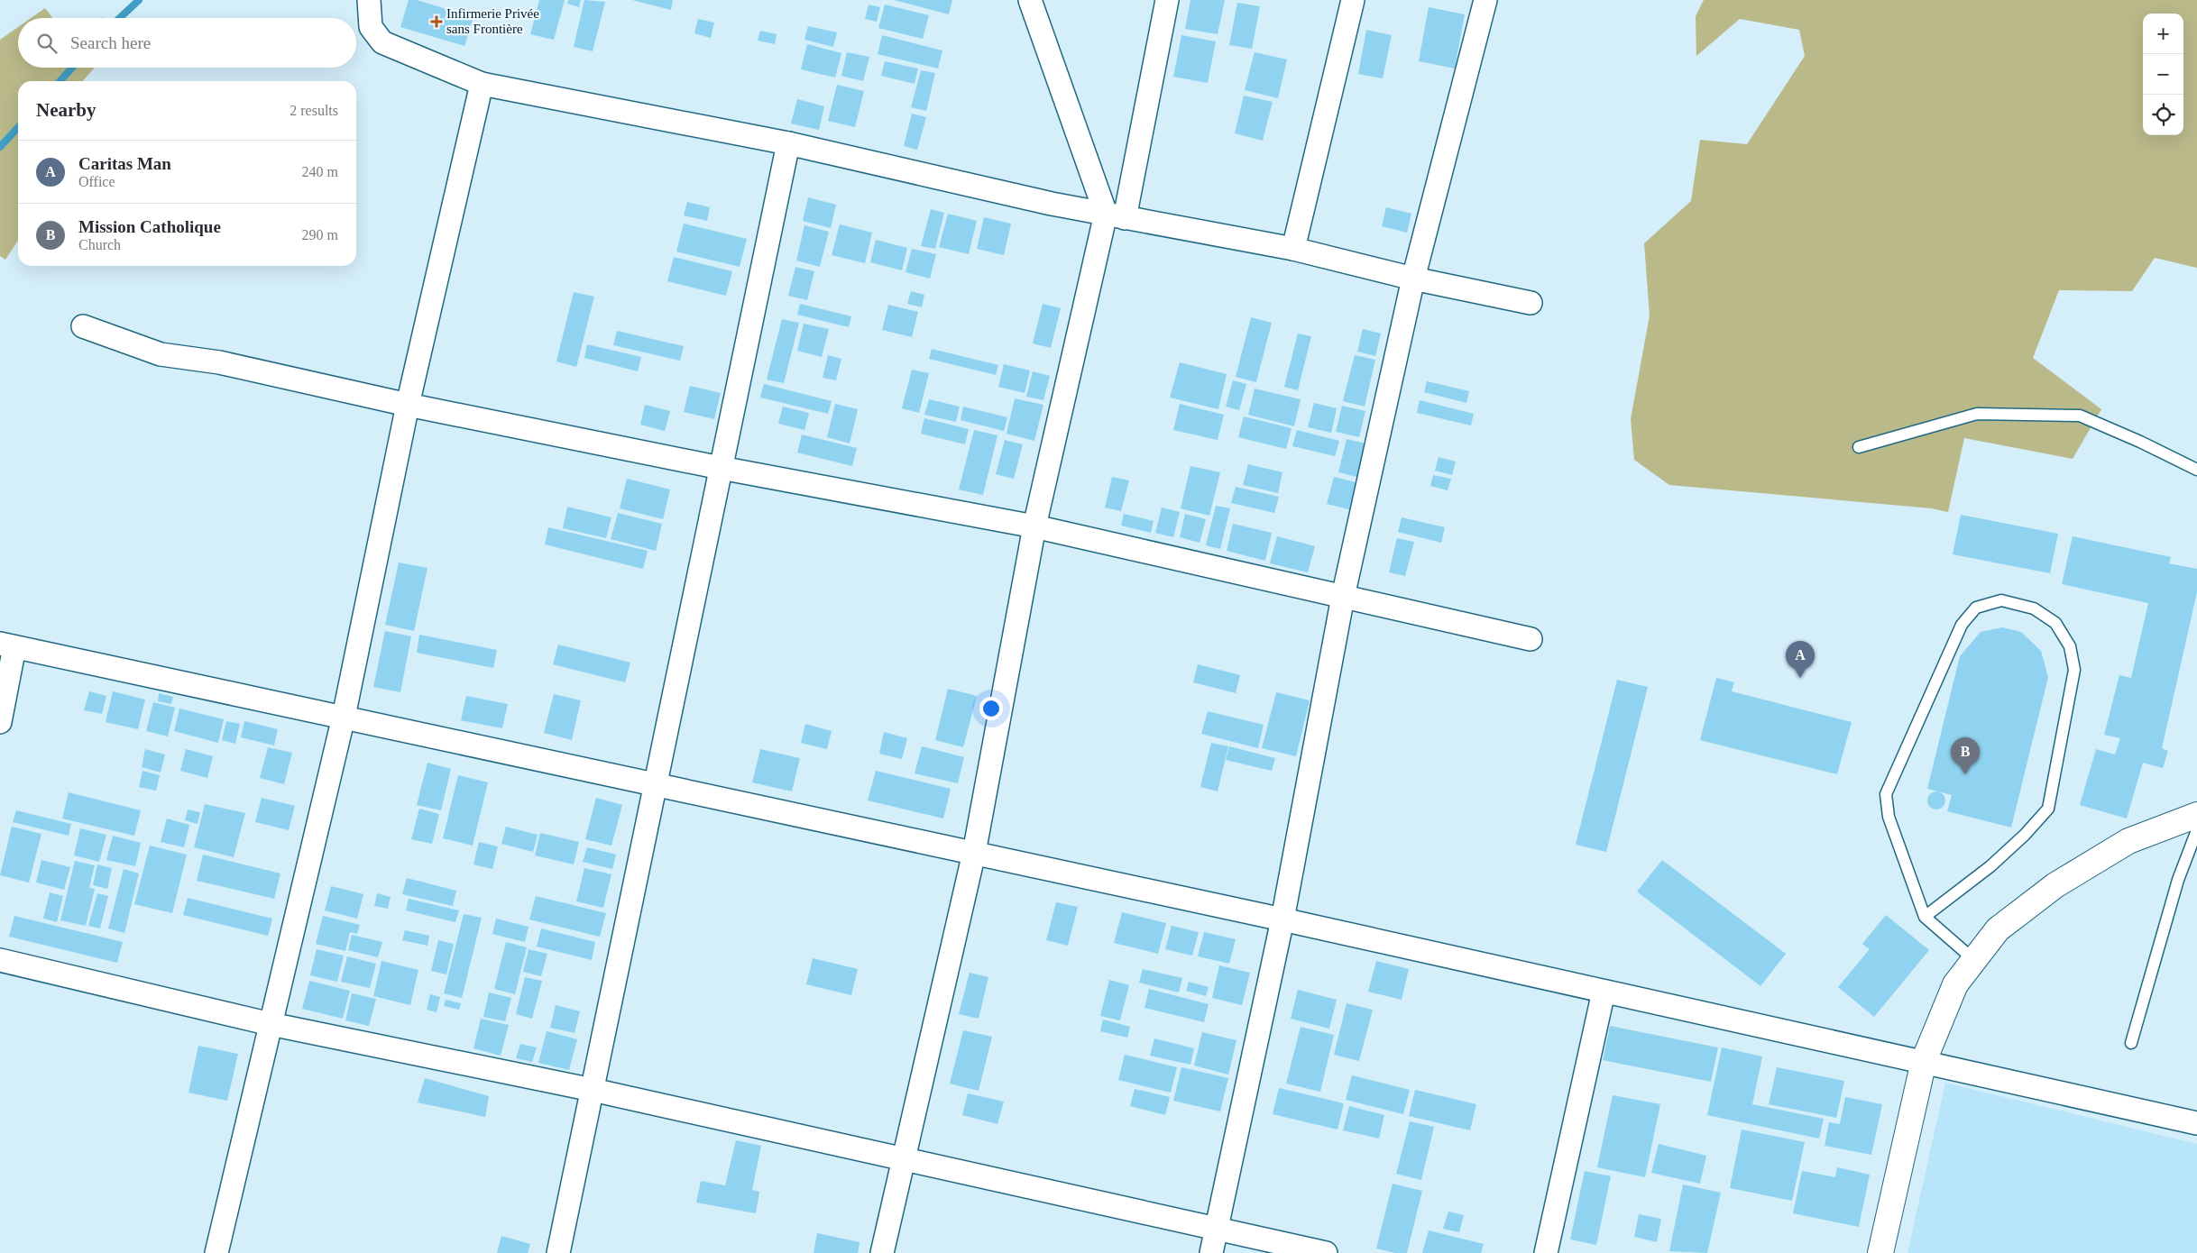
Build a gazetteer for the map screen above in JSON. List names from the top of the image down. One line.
{"places":{"health":["Infirmerie Privée sans Frontière"]},"page":{"map_buttons":["+","−"],"search":"Search here","heading":["Nearby","2 results"],"list":[{"mark":"A","name":"Caritas Man","note":"Office","value":"240 m"},{"mark":"B","name":"Mission Catholique","note":"Church","value":"290 m"}],"pins":["A","B"]}}
